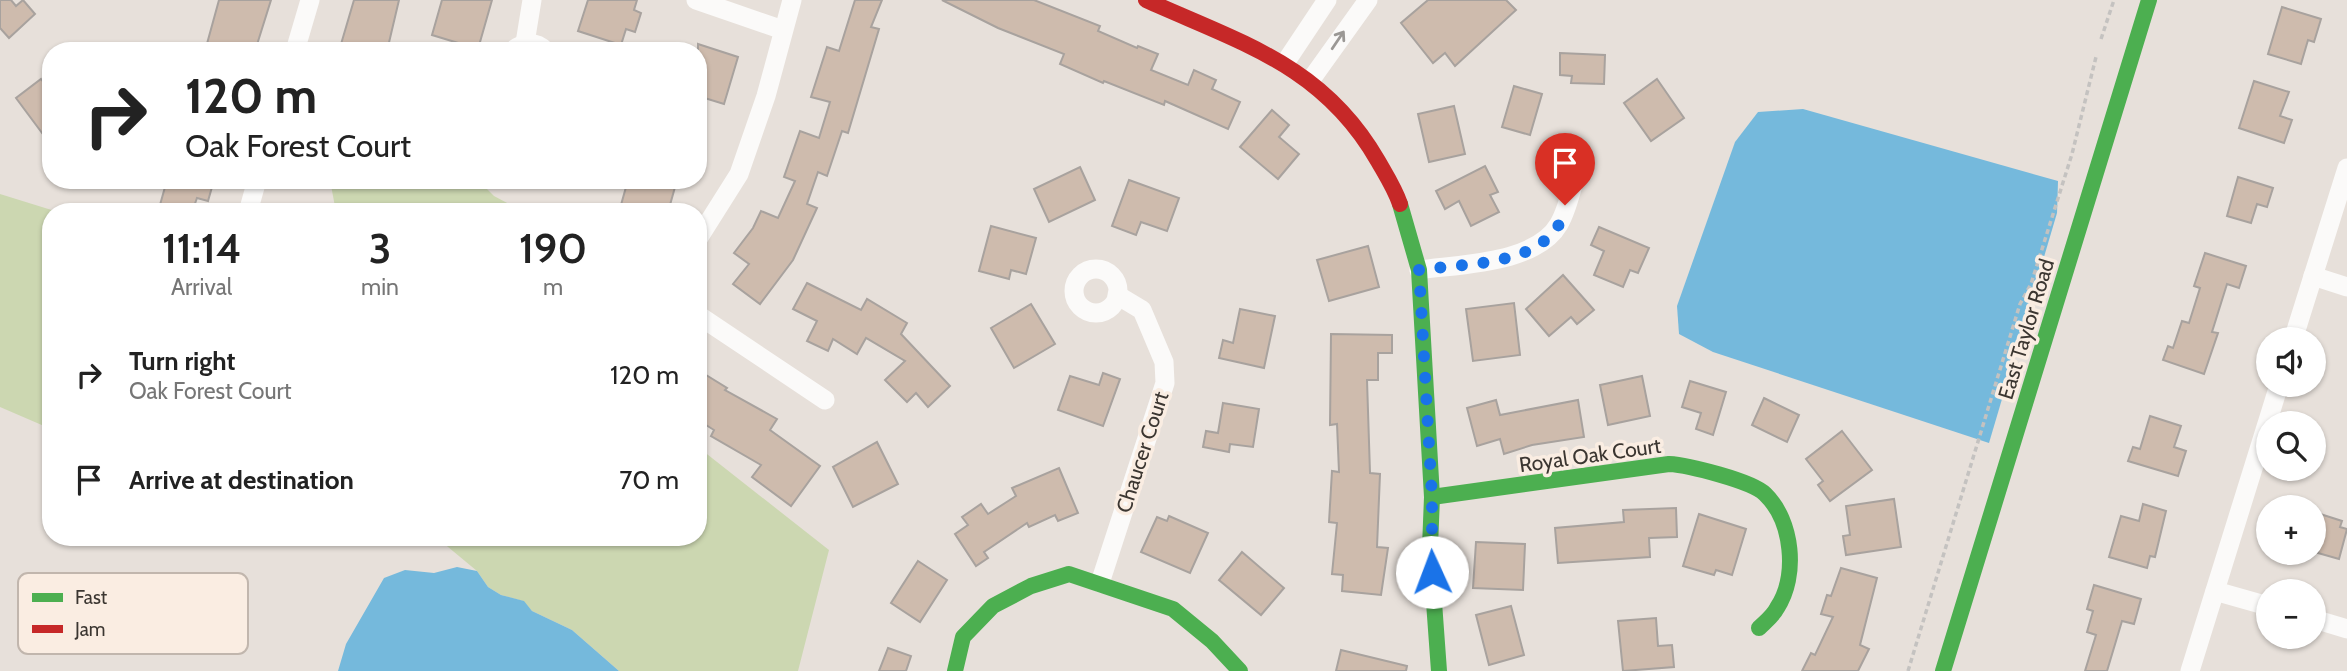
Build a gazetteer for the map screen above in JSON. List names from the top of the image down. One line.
{"streets":{"street":["East Taylor Road","Chaucer Court","Royal Oak Court"]},"legend":["Fast","Jam"],"page":{"turn":["120 m","Oak Forest Court"],"eta":["11:14","Arrival","3","min","190","m"],"list":[{"name":"Turn right","note":"Oak Forest Court","value":"120 m"},{"name":"Arrive at destination","value":"70 m"}],"map_buttons":["+","−"]}}
